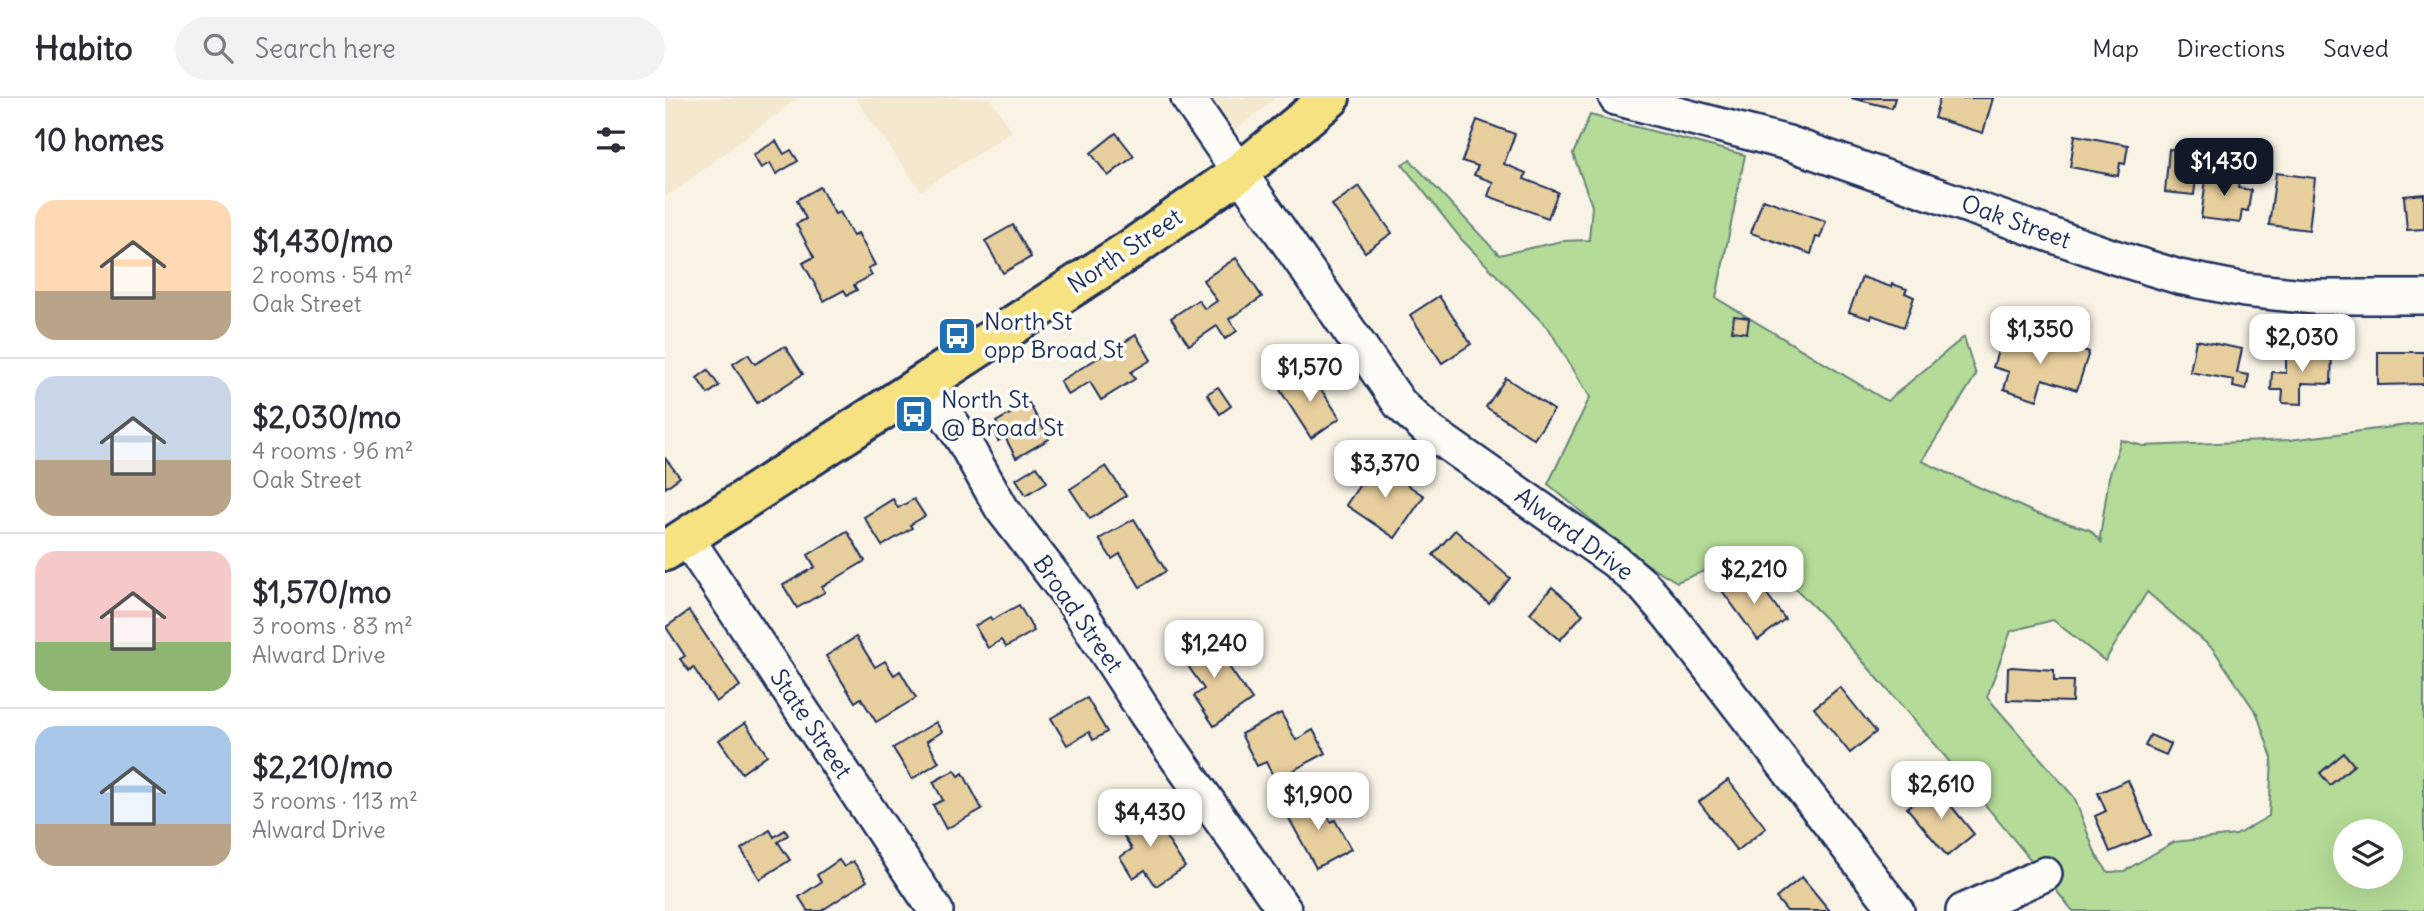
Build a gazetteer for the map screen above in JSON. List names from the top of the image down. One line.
{"streets":{"main road":["North Street"],"street":["Oak Street","Alward Drive","Broad Street","State Street"]},"crossings":[["North Street","Alward Drive"],["North Street","Broad Street"],["North Street","State Street"]],"places":{"bus stop":["North St opp Broad St","North St @ Broad St"]},"page":{"header":"Habito","search":"Search here","nav":["Map","Directions","Saved"],"heading":"10 homes","price":["$1,430","$1,350","$2,030","$1,570","$3,370","$2,210","$1,240","$2,610","$1,900","$4,430"],"list":[{"name":"$1,430/mo","note":"2 rooms · 54 m² · Oak Street"},{"name":"$2,030/mo","note":"4 rooms · 96 m² · Oak Street"},{"name":"$1,570/mo","note":"3 rooms · 83 m² · Alward Drive"},{"name":"$2,210/mo","note":"3 rooms · 113 m² · Alward Drive"}]}}
